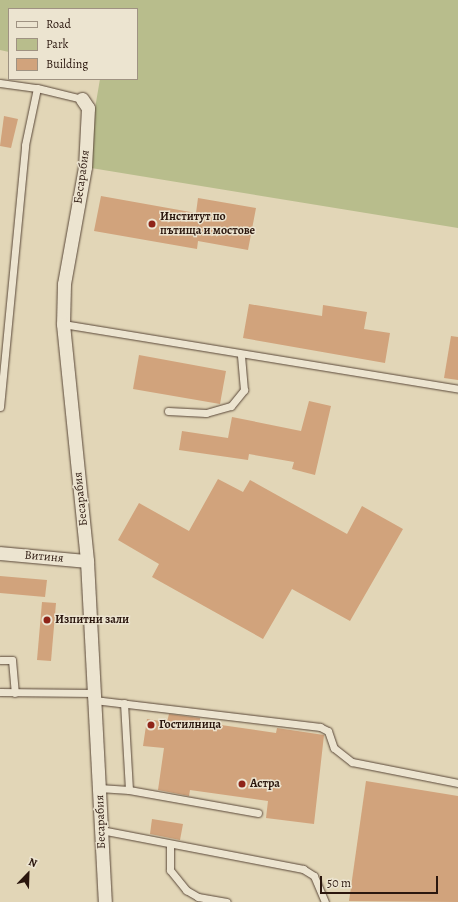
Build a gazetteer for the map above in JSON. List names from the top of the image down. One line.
{"streets":{"street":["Бесарабия","Витиня"]},"crossings":[["Бесарабия","Витиня"]],"places":["Институт по пътища и мостове","Изпитни зали","Гостилница","Астра"],"legend":["Road","Park","Building"],"scale_bar":"50 m","north":"top right"}
